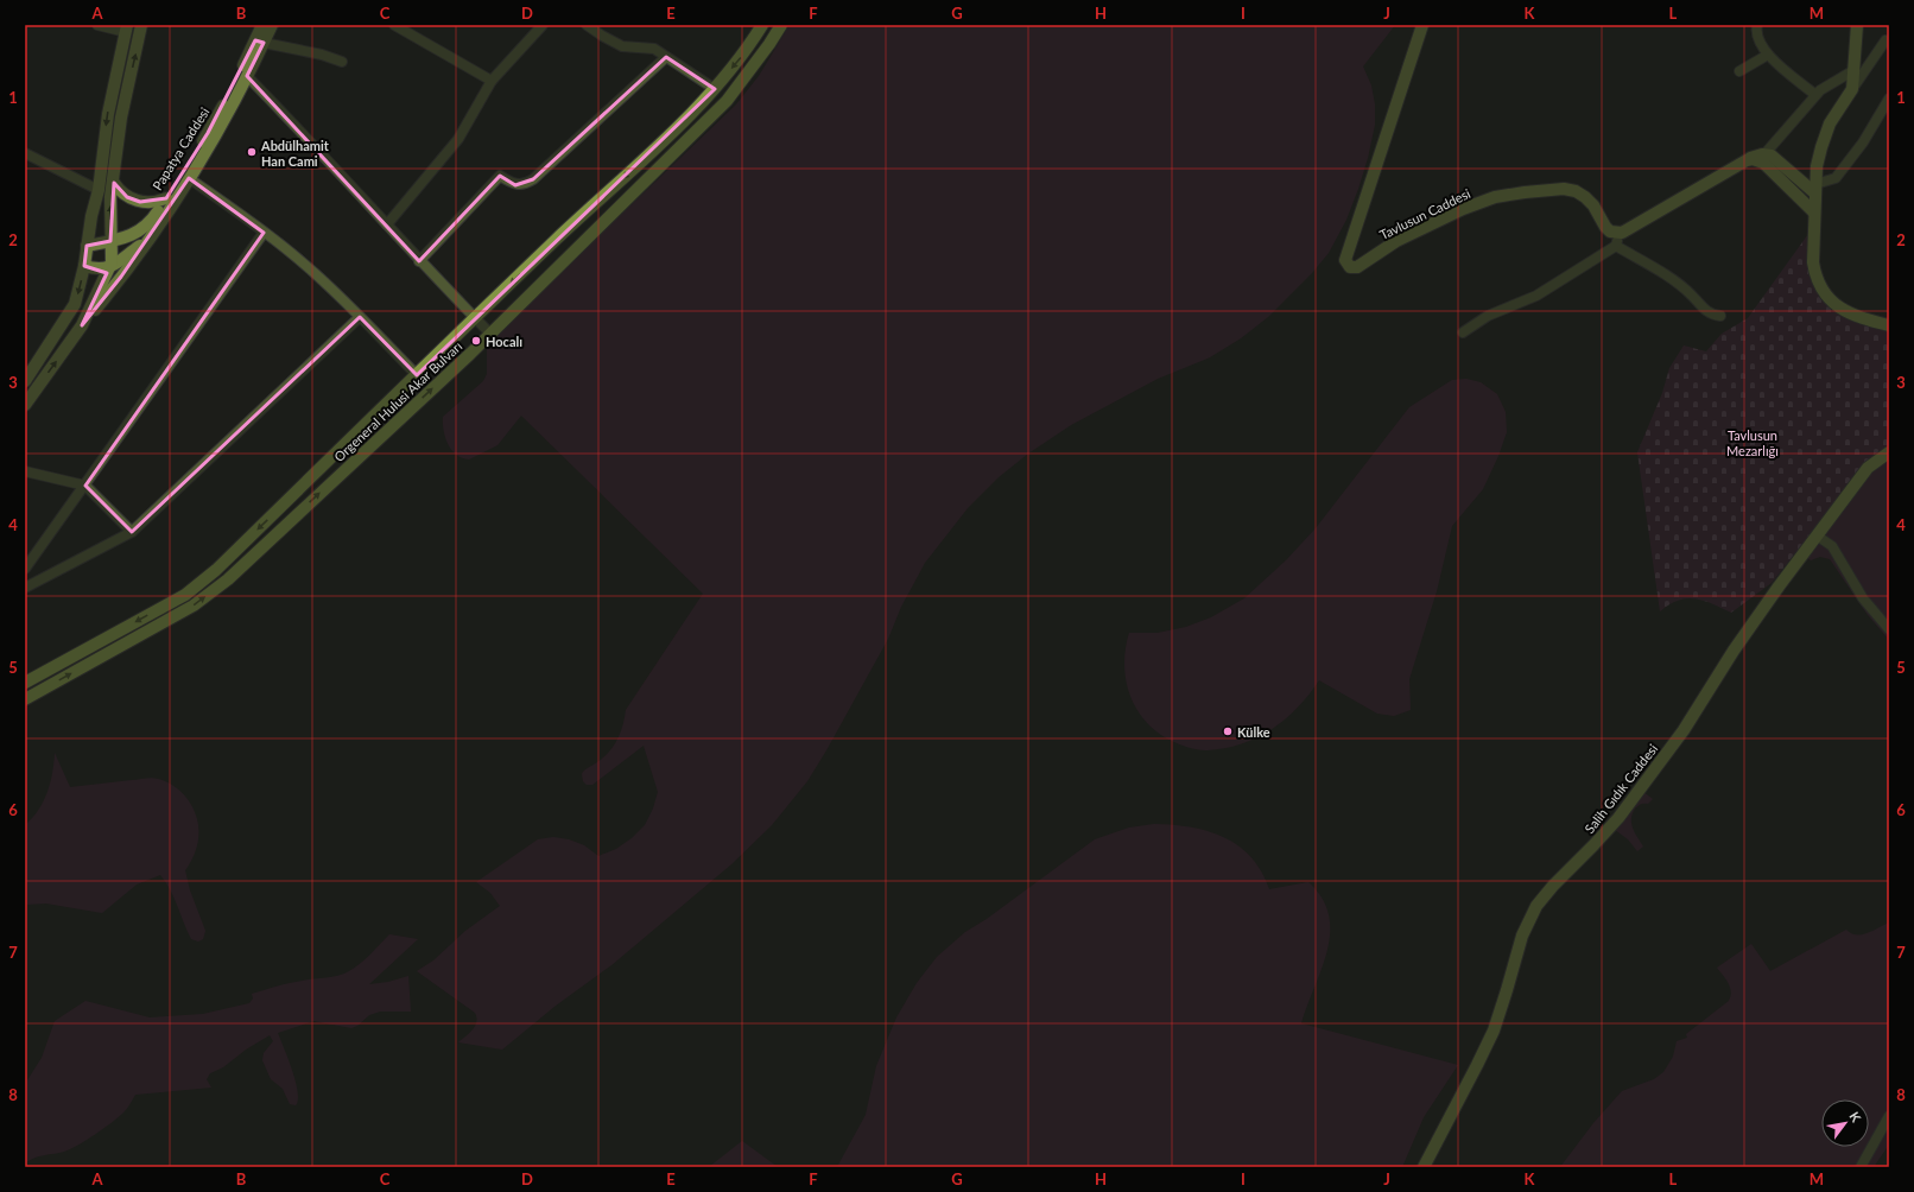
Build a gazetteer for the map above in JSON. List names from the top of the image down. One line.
{"streets":{"main road":["Orgeneral Hulusi Akar Bulvarı"],"street":["Papatya Caddesi","Tavlusun Caddesi","Salih Gıdık Caddesi"]},"parks":["Tavlusun Mezarlığı"],"places":["Abdülhamit Han Cami","Hocalı","Külke"],"north":"top right","grid":{"columns":["A","B","C","D","E","F","G","H","I","J","K","L","M"],"rows":["1","2","3","4","5","6","7","8"]}}
